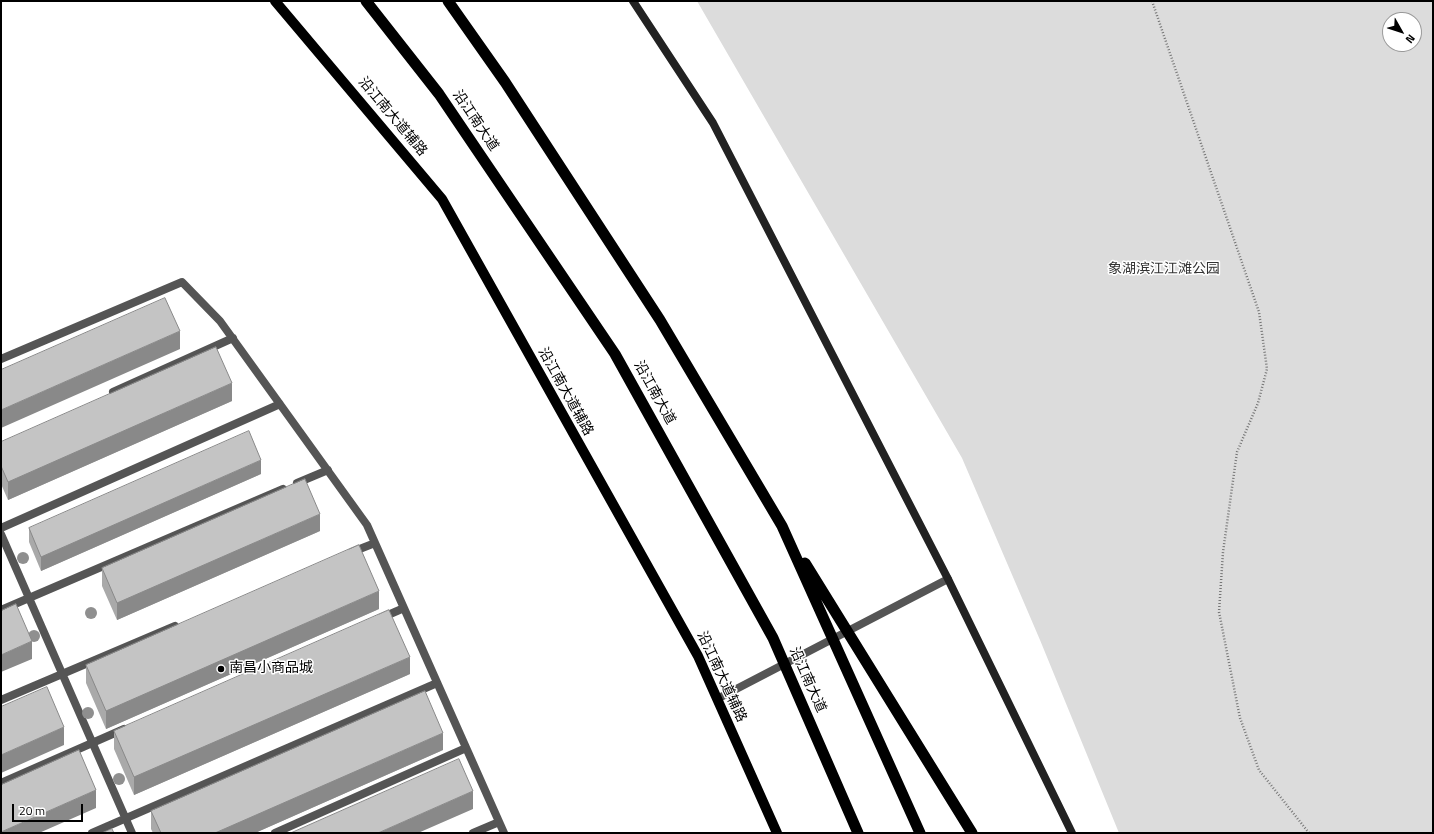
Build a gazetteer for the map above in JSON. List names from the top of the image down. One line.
{"streets":{"highway":["沿江南大道"],"main road":["沿江南大道辅路"]},"parks":["象湖滨江江滩公园"],"places":["南昌小商品城"],"scale_bar":"20 m","north":"bottom right"}
